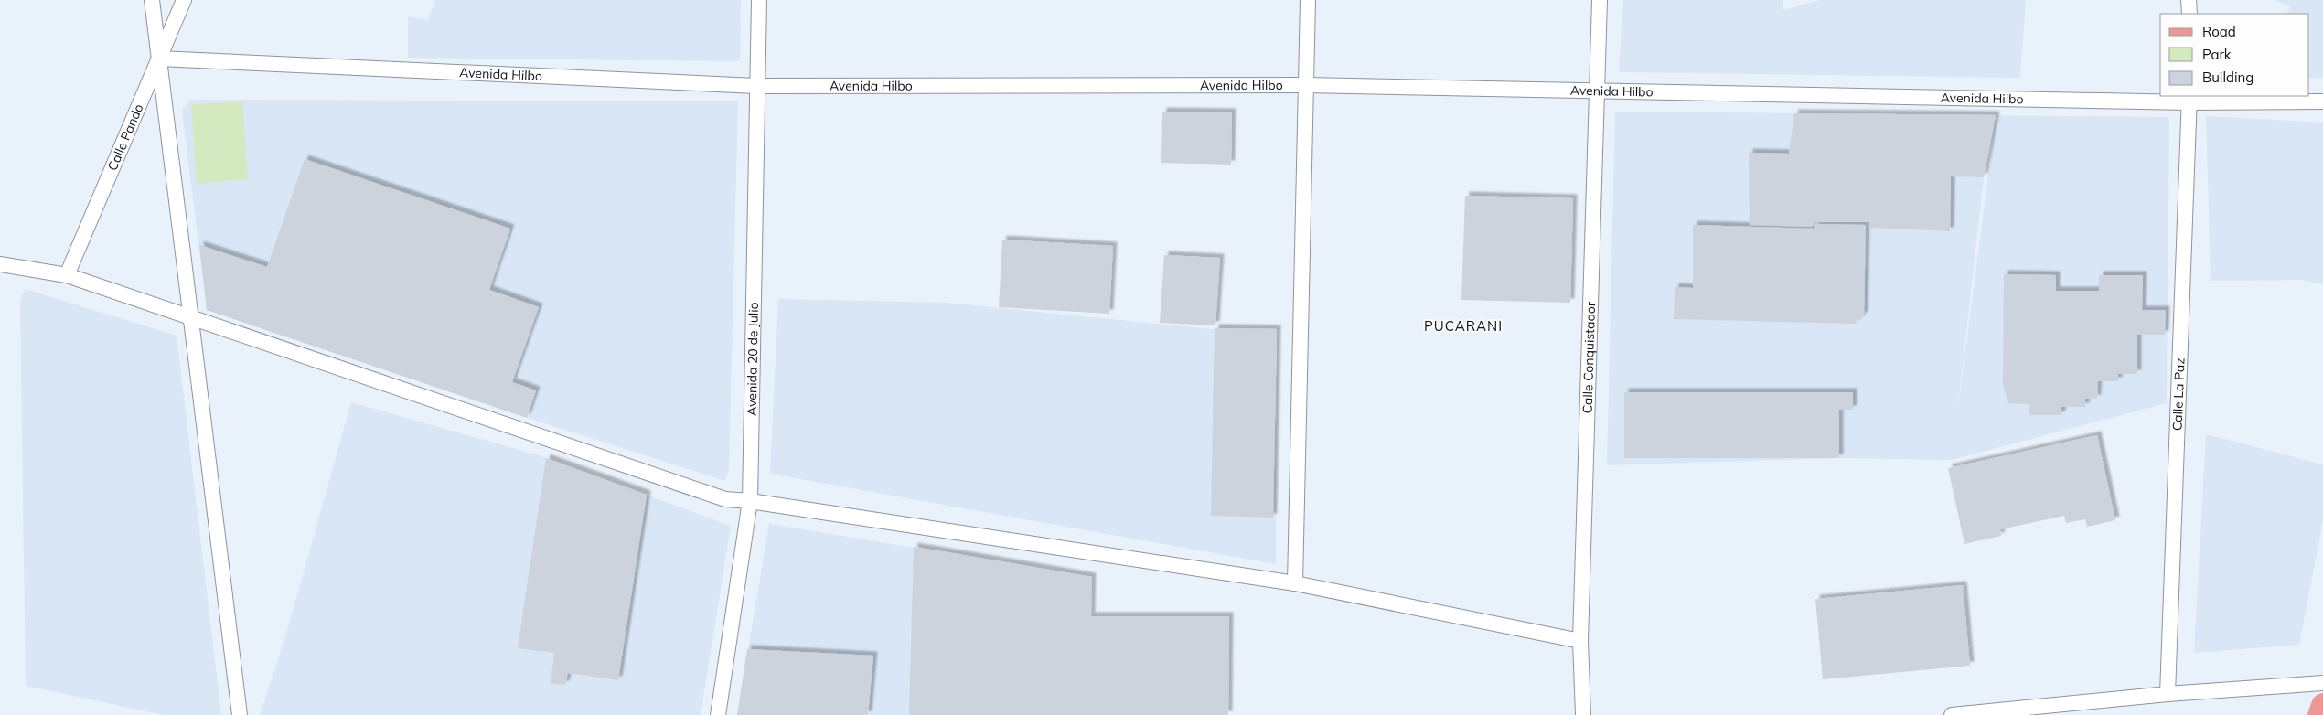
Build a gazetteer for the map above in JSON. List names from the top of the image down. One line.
{"streets":{"street":["Avenida Hilbo","Calle Pando","Calle Conquistador","Avenida 20 de Julio","Calle La Paz"]},"crossings":[["Avenida Hilbo","Calle Pando"],["Avenida Hilbo","Calle Conquistador"],["Avenida Hilbo","Avenida 20 de Julio"],["Avenida Hilbo","Calle La Paz"]],"districts":["PUCARANI"],"legend":["Road","Park","Building"]}
